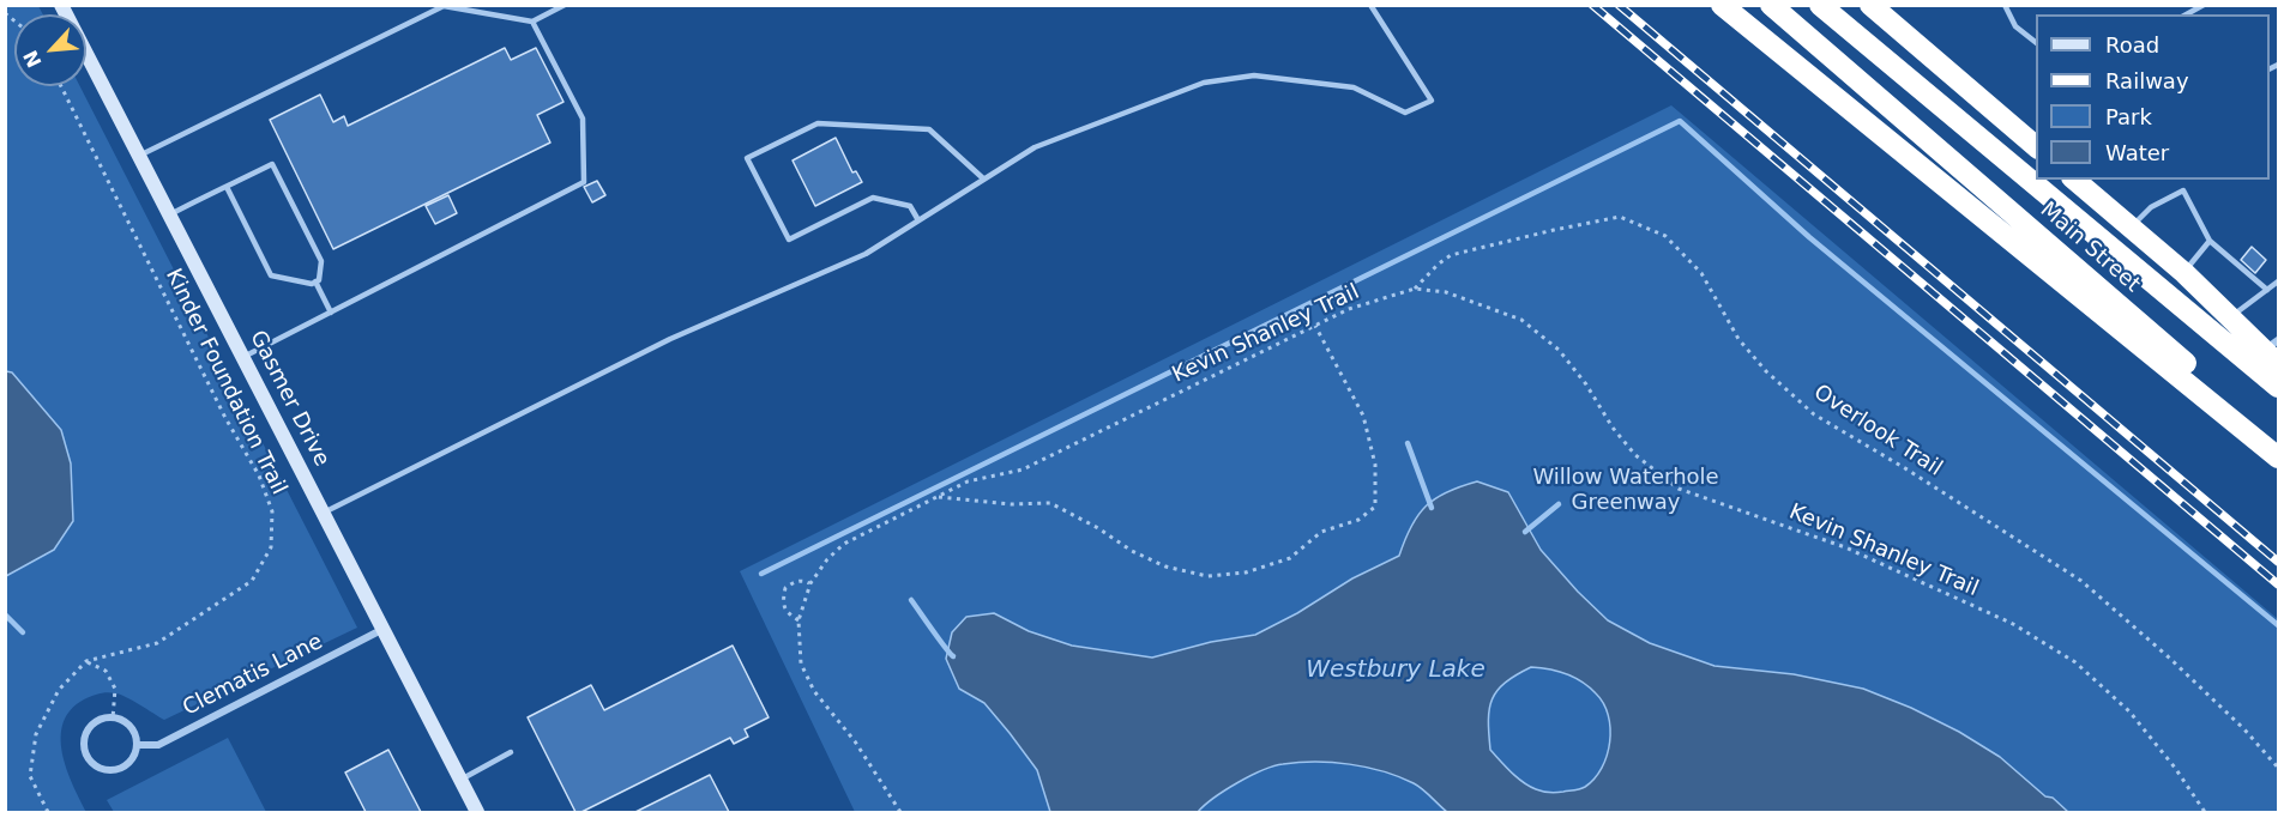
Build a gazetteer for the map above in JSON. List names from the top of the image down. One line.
{"streets":{"highway":["Main Street"],"street":["Gasmer Drive","Clematis Lane"],"path":["Kevin Shanley Trail","Kinder Foundation Trail","Overlook Trail"]},"crossings":[["Kevin Shanley Trail","Overlook Trail"],["Gasmer Drive","Clematis Lane"]],"water":["Westbury Lake"],"parks":["Willow Waterhole Greenway"],"legend":["Road","Railway","Park","Water"],"north":"bottom left"}
